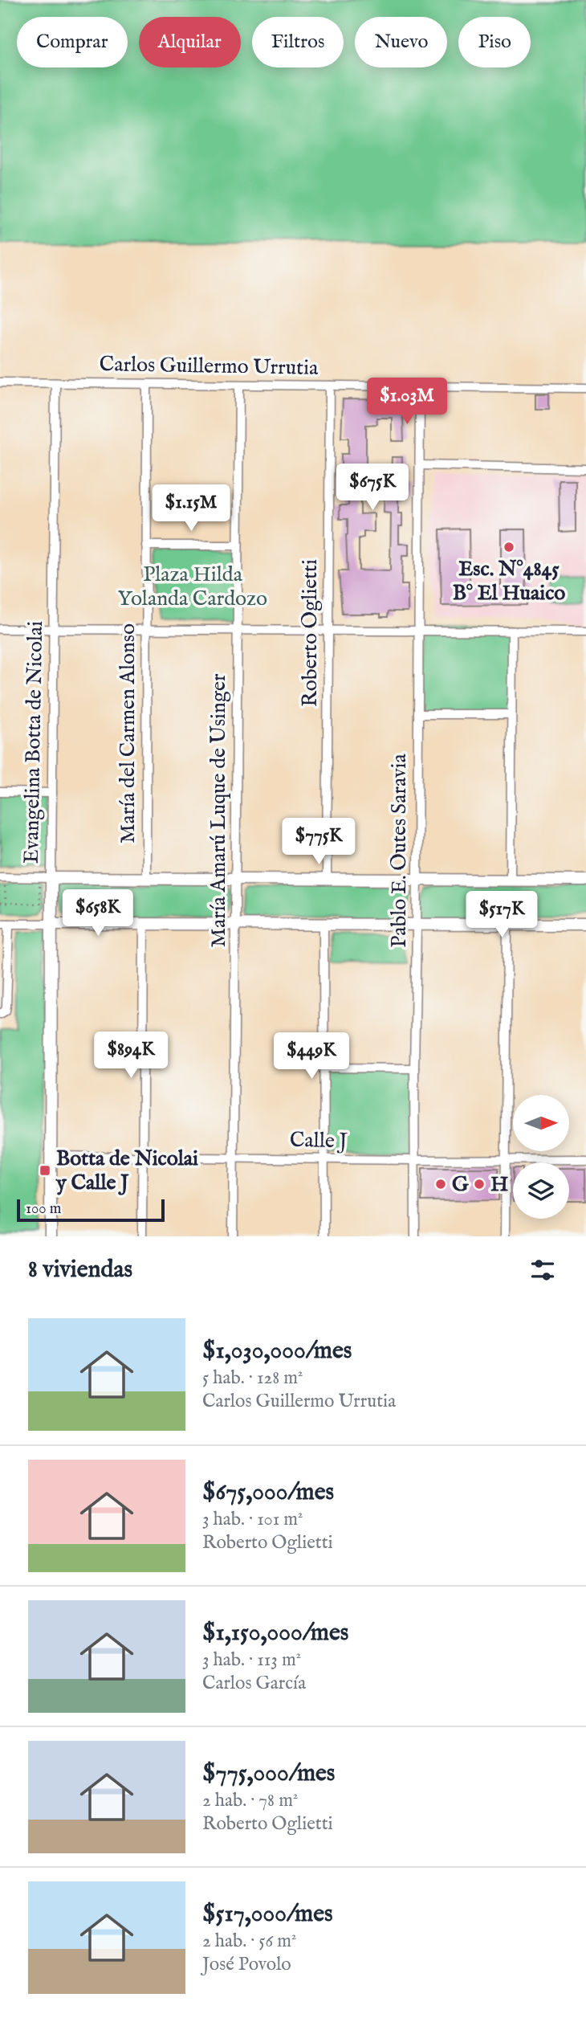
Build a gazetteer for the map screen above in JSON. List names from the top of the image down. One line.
{"streets":{"street":["Carlos Guillermo Urrutia","Roberto Oglietti","María del Carmen Alonso","Evangelina Botta de Nicolai","María Amarú Luque de Usinger","Pablo E. Outes Saravia","Calle J"]},"crossings":[["Carlos Guillermo Urrutia","Roberto Oglietti"],["Carlos Guillermo Urrutia","María del Carmen Alonso"],["Carlos Guillermo Urrutia","Evangelina Botta de Nicolai"],["Carlos Guillermo Urrutia","María Amarú Luque de Usinger"],["Carlos Guillermo Urrutia","Pablo E. Outes Saravia"],["Evangelina Botta de Nicolai","Calle J"],["María Amarú Luque de Usinger","Calle J"],["Pablo E. Outes Saravia","Calle J"]],"parks":["Plaza Hilda Yolanda Cardozo"],"places":{"other":["Esc. N°4845 B° El Huaico","G","H"],"transit":["Botta de Nicolai y Calle J"]},"scale_bar":"100 m","north":"right","page":{"chip":["Comprar","Alquilar","Filtros","Nuevo","Piso"],"price":["$1.03M","$675K","$1.15M","$775K","$658K","$517K","$894K","$449K"],"scale":"100 m","heading":"8 viviendas","list":[{"name":"$1,030,000/mes","note":"5 hab. · 128 m² · Carlos Guillermo Urrutia"},{"name":"$675,000/mes","note":"3 hab. · 101 m² · Roberto Oglietti"},{"name":"$1,150,000/mes","note":"3 hab. · 113 m² · Carlos García"},{"name":"$775,000/mes","note":"2 hab. · 78 m² · Roberto Oglietti"},{"name":"$517,000/mes","note":"2 hab. · 56 m² · José Povolo"}]}}
